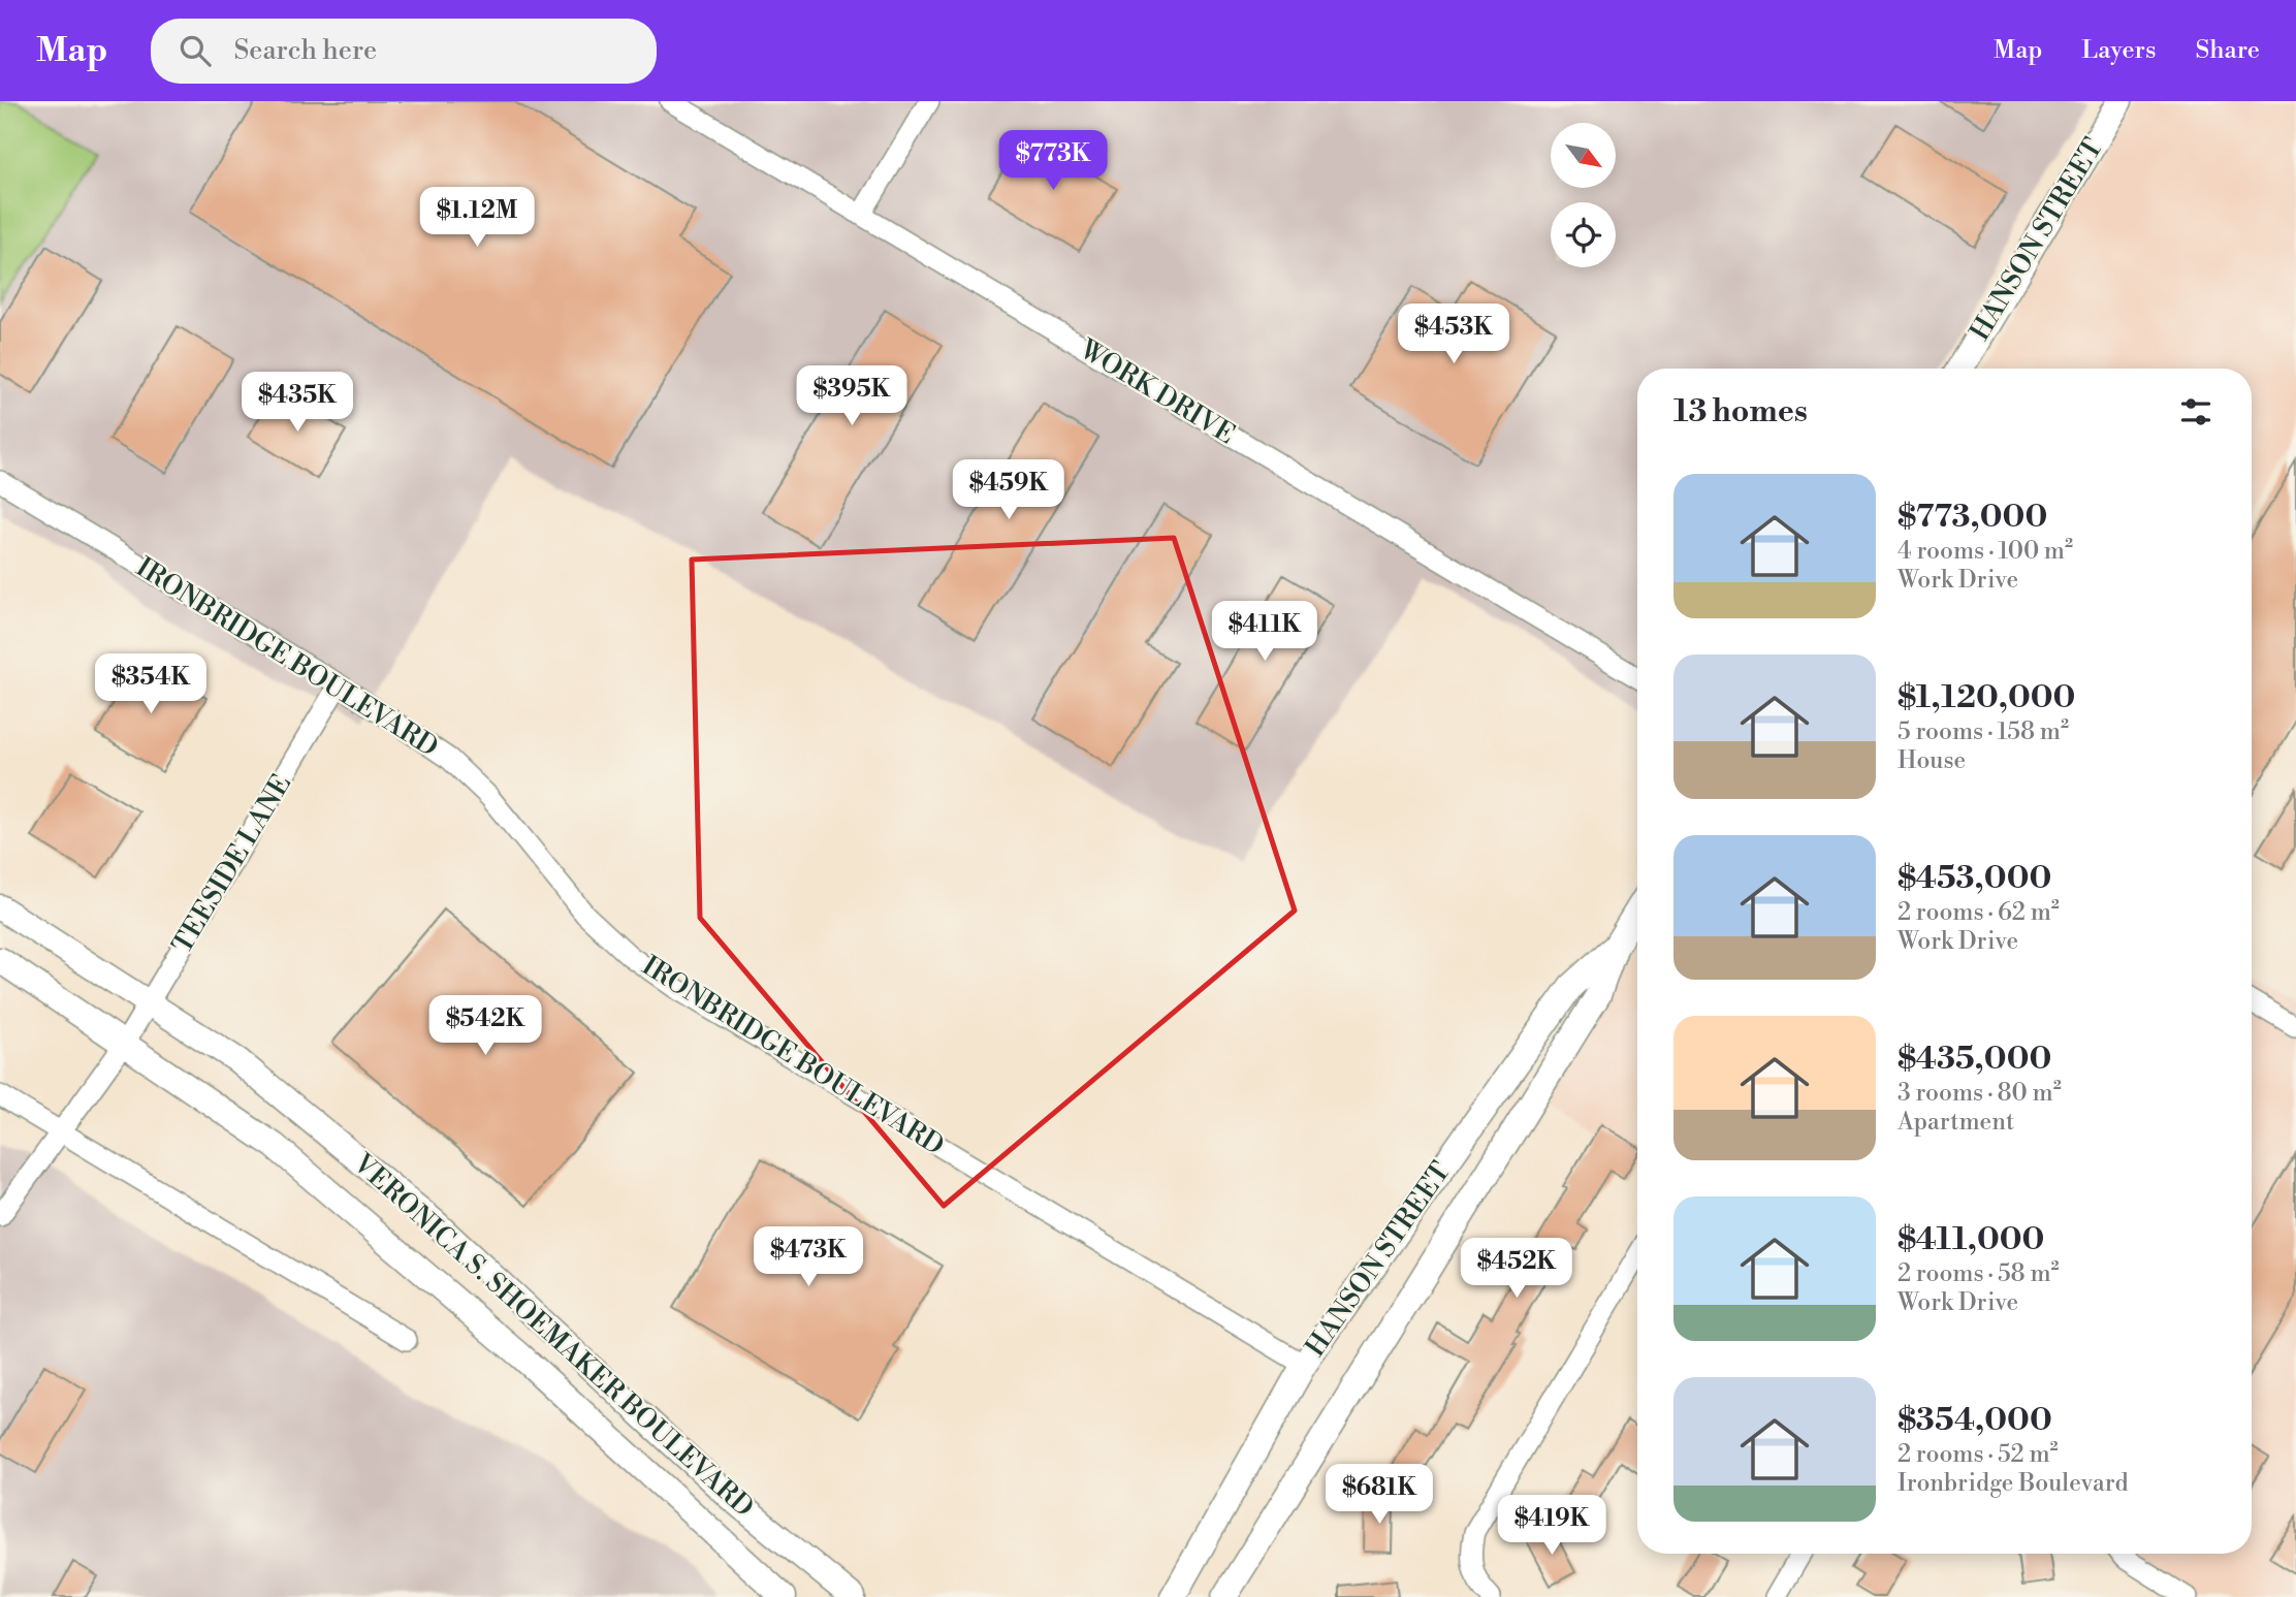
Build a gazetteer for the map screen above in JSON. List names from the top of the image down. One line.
{"streets":{"street":["HANSON STREET","WORK DRIVE","IRONBRIDGE BOULEVARD","TEESIDE LANE","VERONICA S. SHOEMAKER BOULEVARD"]},"crossings":[["HANSON STREET","IRONBRIDGE BOULEVARD"],["IRONBRIDGE BOULEVARD","TEESIDE LANE"],["TEESIDE LANE","VERONICA S. SHOEMAKER BOULEVARD"]],"north":"bottom right","page":{"header":"Map","search":"Search here","nav":["Map","Layers","Share"],"price":["$773K","$1.12M","$453K","$395K","$435K","$459K","$411K","$354K","$542K","$473K","$452K","$681K","$419K"],"heading":"13 homes","list":[{"name":"$773,000","note":"4 rooms · 100 m² · Work Drive"},{"name":"$1,120,000","note":"5 rooms · 158 m² · House"},{"name":"$453,000","note":"2 rooms · 62 m² · Work Drive"},{"name":"$435,000","note":"3 rooms · 80 m² · Apartment"},{"name":"$411,000","note":"2 rooms · 58 m² · Work Drive"},{"name":"$354,000","note":"2 rooms · 52 m² · Ironbridge Boulevard"}]}}
